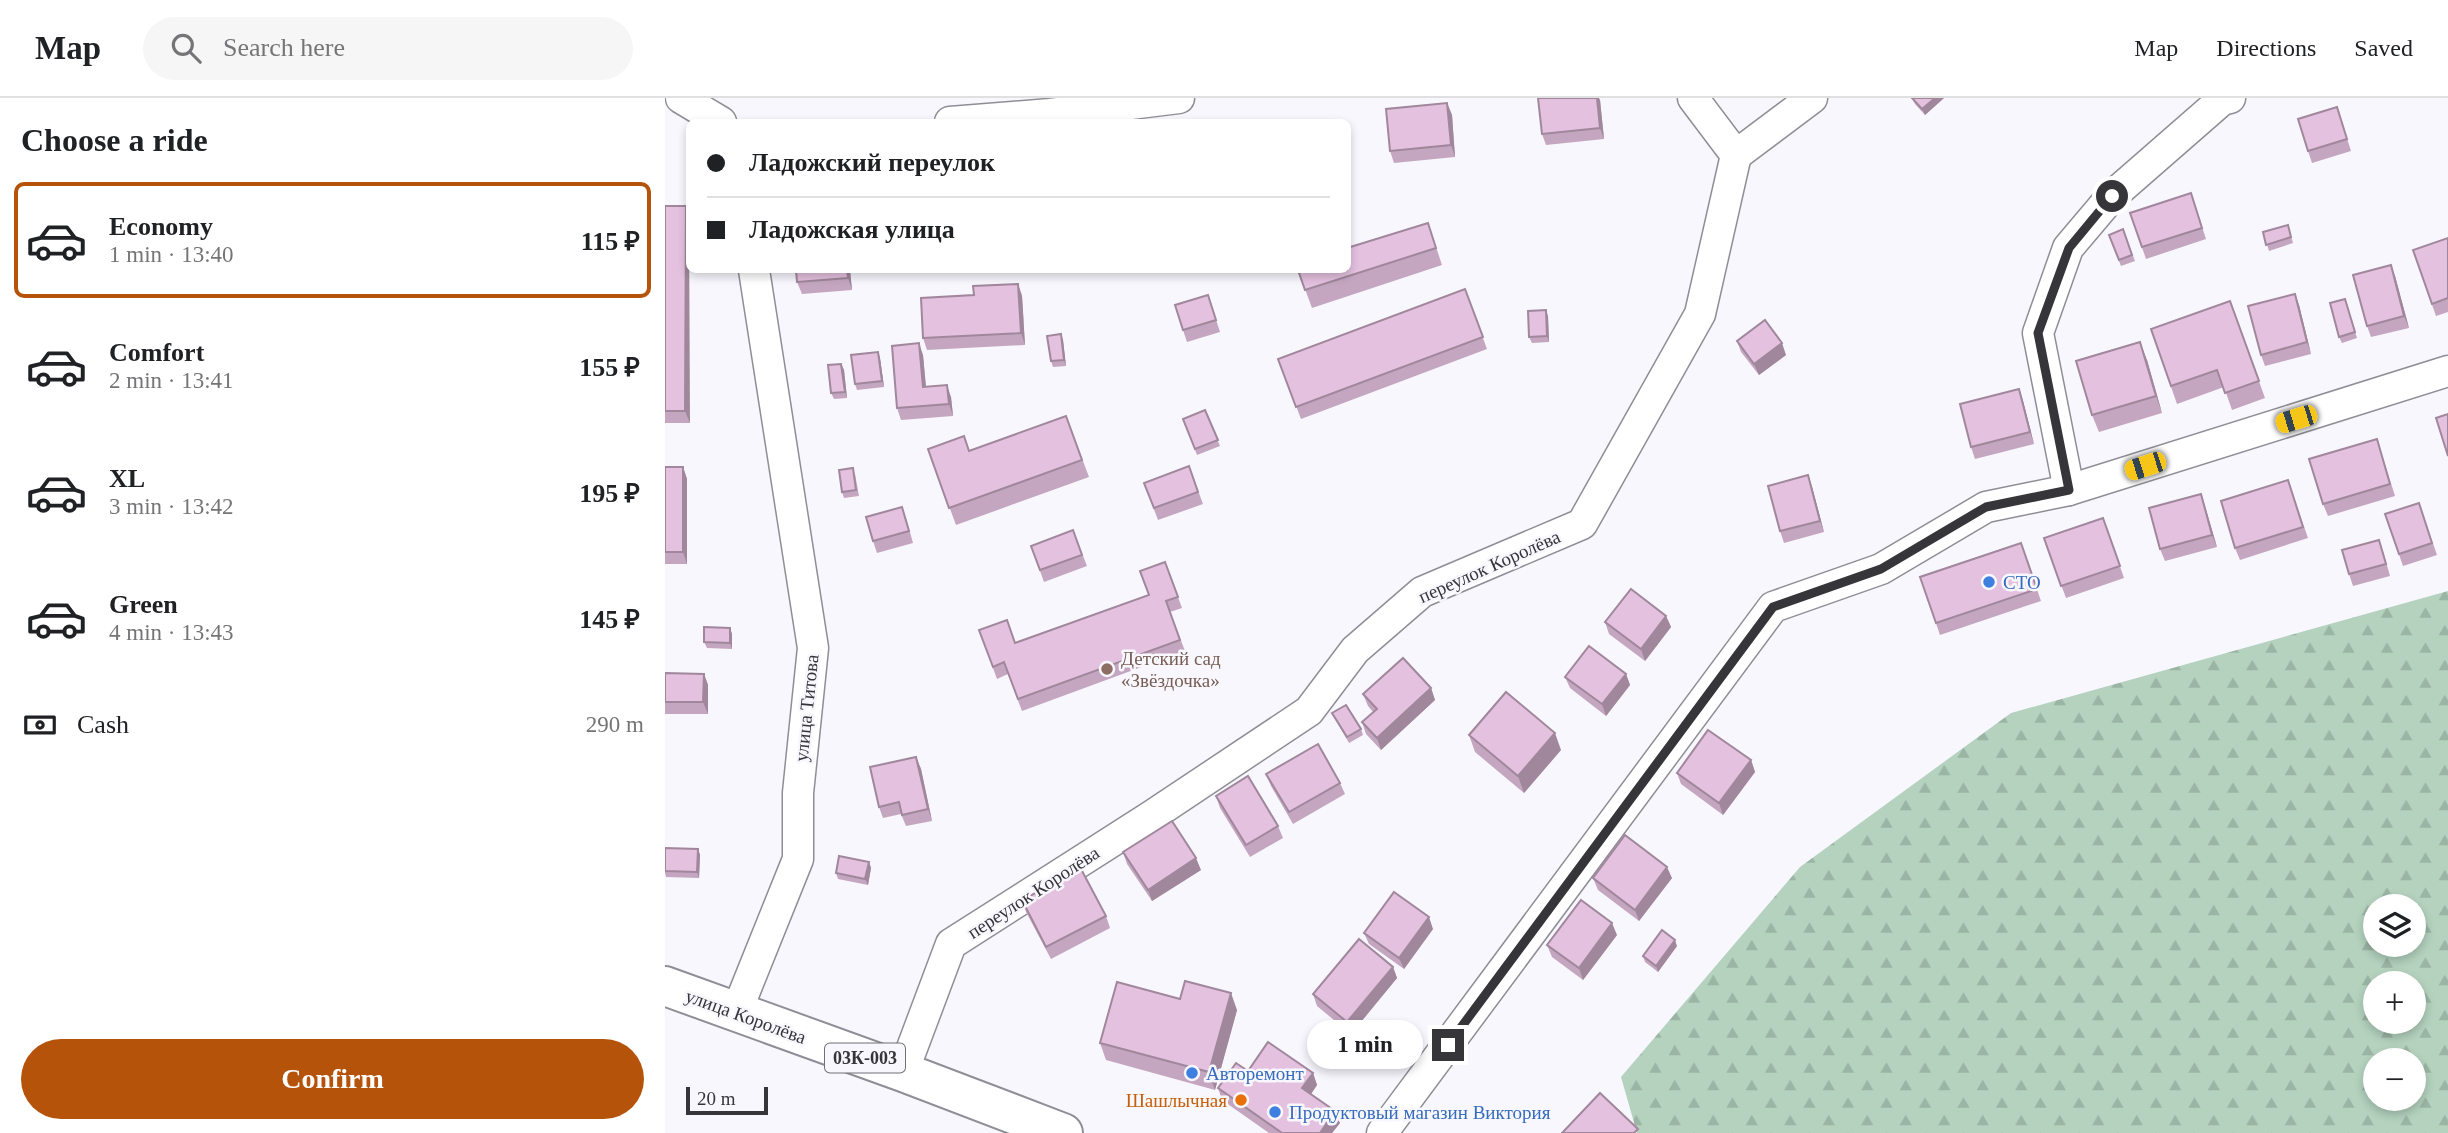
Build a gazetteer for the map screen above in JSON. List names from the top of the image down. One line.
{"streets":{"main road":["улица Королёва","03К-003"],"street":["переулок Королёва","улица Титова"]},"crossings":[["переулок Королёва","улица Королёва"],["улица Титова","улица Королёва"]],"places":["СТО","Детский сад «Звёздочка»","Авторемонт","Шашлычная","Продуктовый магазин Виктория"],"scale_bar":"20 m","page":{"header":"Map","search":"Search here","nav":["Map","Directions","Saved"],"heading":"Choose a ride","banner":["Ладожский переулок","Ладожская улица"],"list":[{"name":"Economy","note":"1 min · 13:40","value":"115 ₽"},{"name":"Comfort","note":"2 min · 13:41","value":"155 ₽"},{"name":"XL","note":"3 min · 13:42","value":"195 ₽"},{"name":"Green","note":"4 min · 13:43","value":"145 ₽"}],"pay":["Cash","290 m"],"map_buttons":["+","−"],"bubble":"1 min","buttons":"Confirm","scale":"20 m"}}
